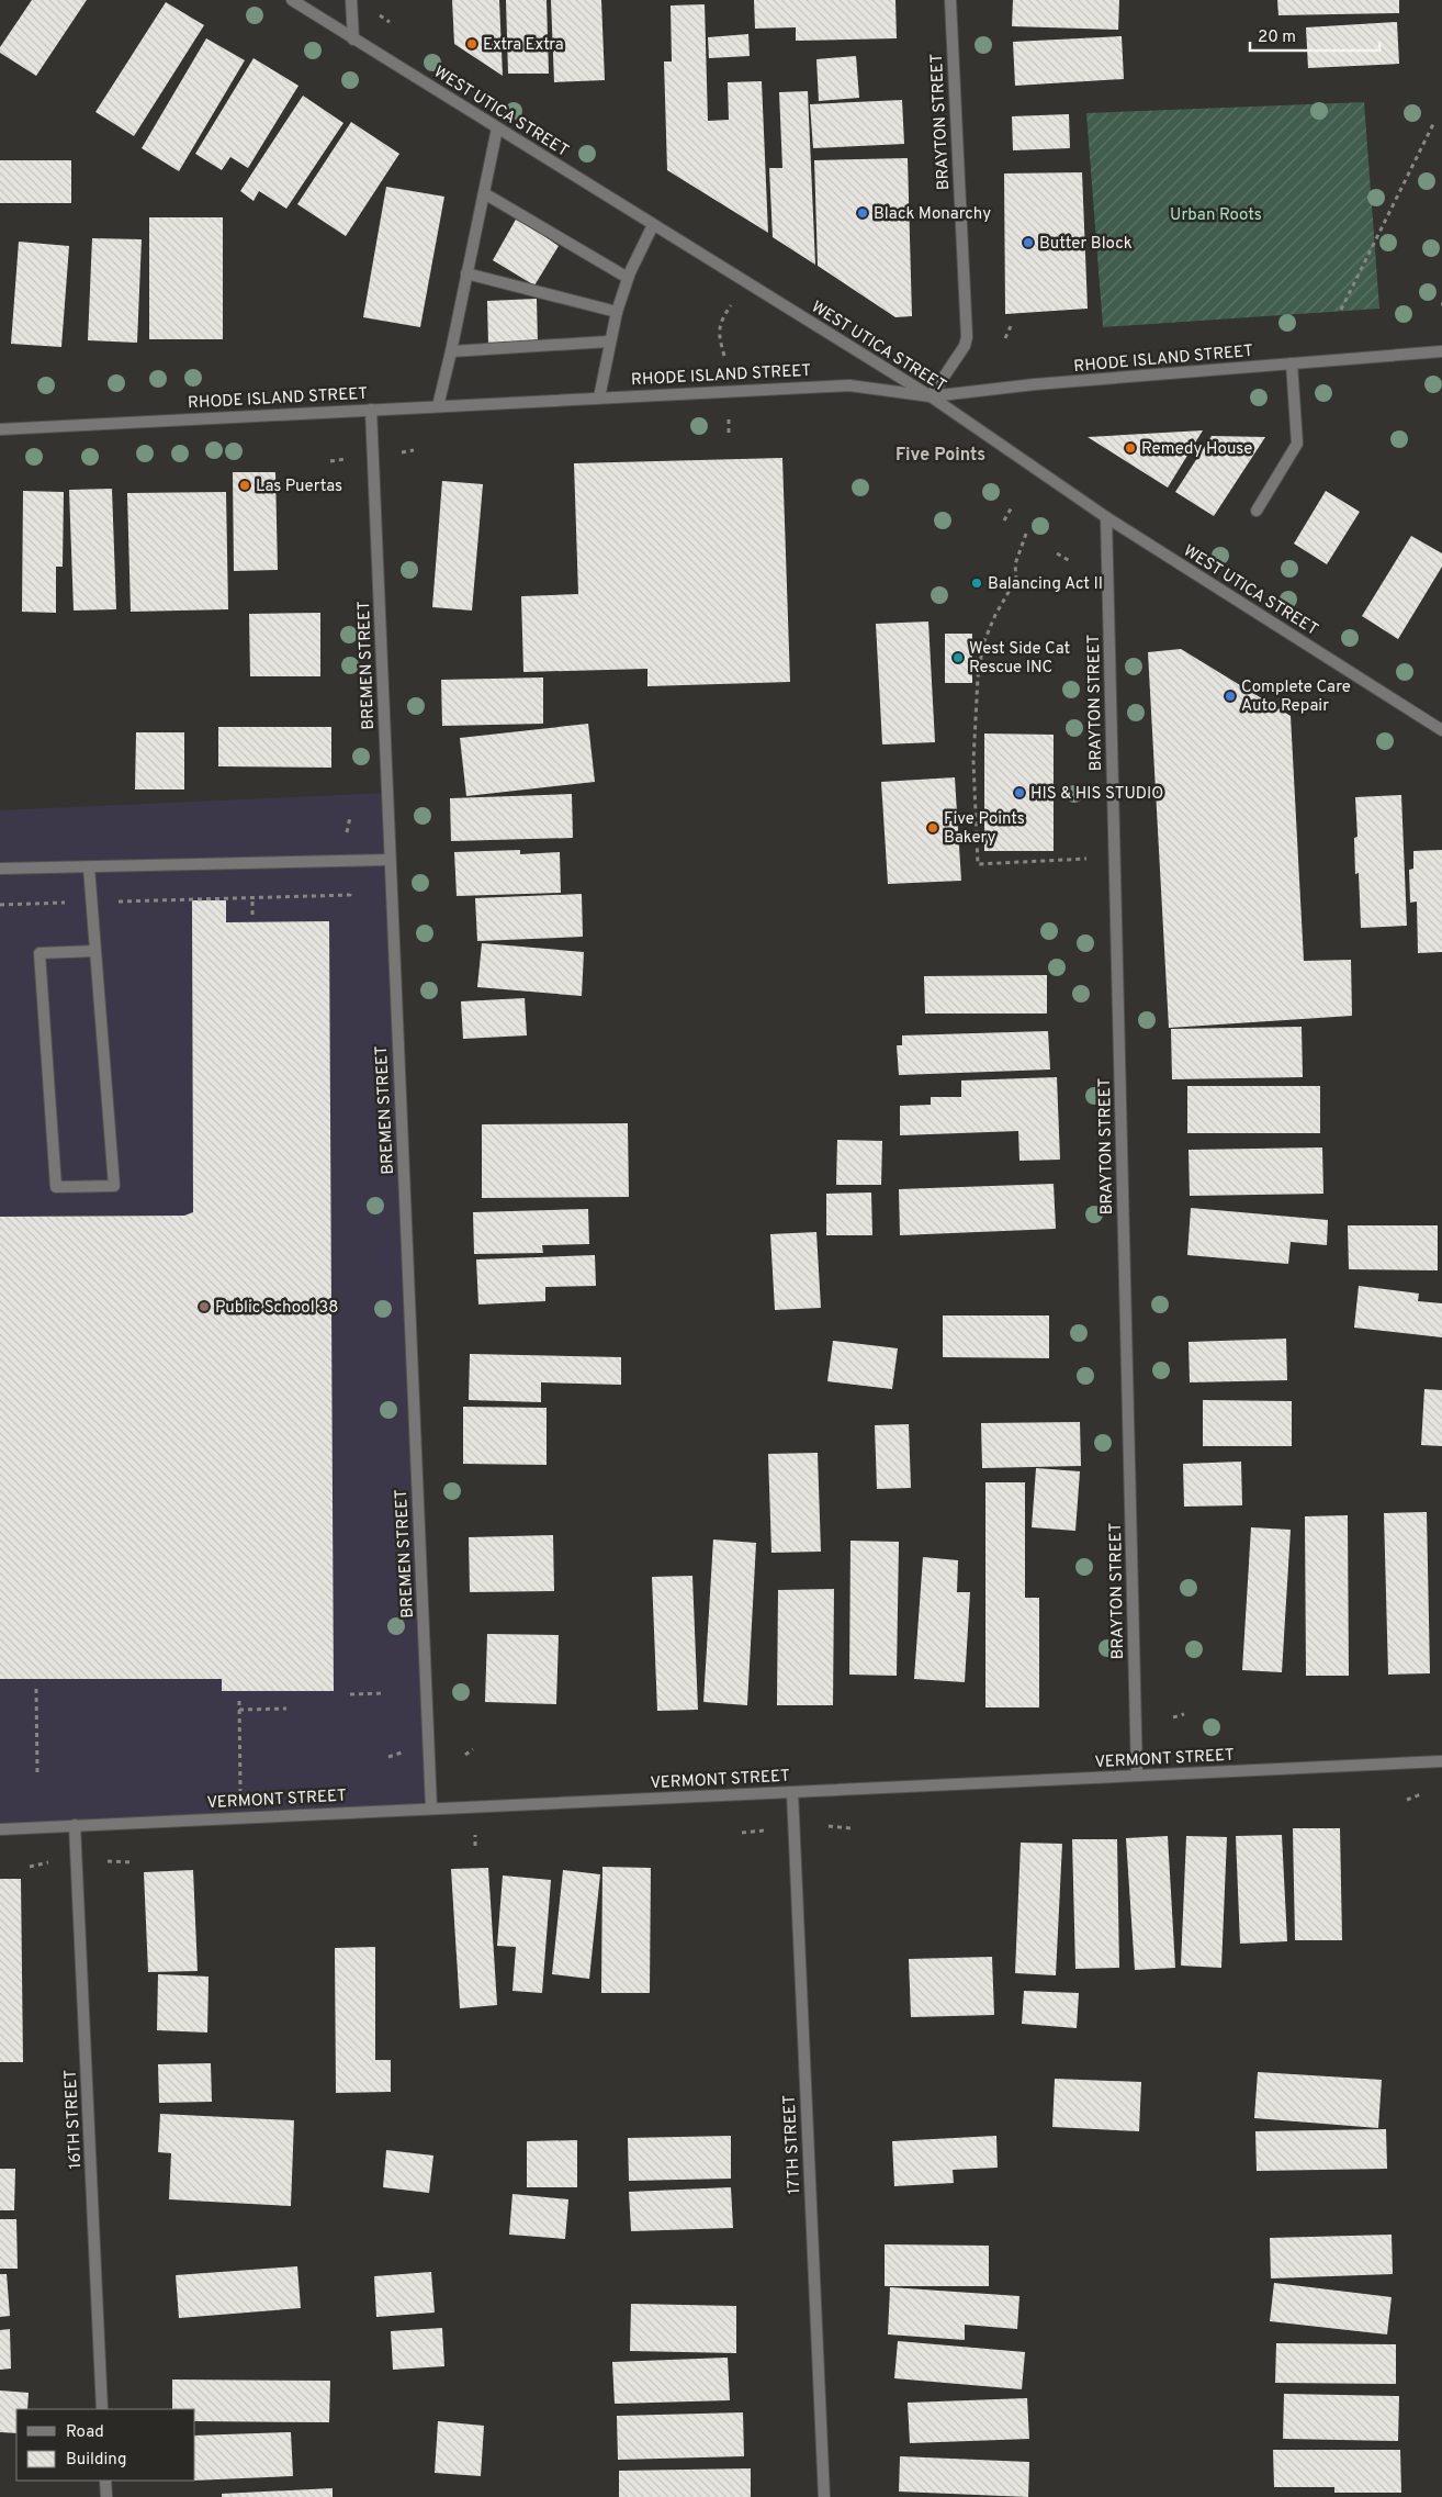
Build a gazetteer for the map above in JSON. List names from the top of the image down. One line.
{"streets":{"street":["WEST UTICA STREET","BRAYTON STREET","RHODE ISLAND STREET","BREMEN STREET","VERMONT STREET","16TH STREET","17TH STREET"]},"crossings":[["WEST UTICA STREET","BRAYTON STREET"],["WEST UTICA STREET","RHODE ISLAND STREET"],["BRAYTON STREET","RHODE ISLAND STREET"],["BRAYTON STREET","VERMONT STREET"],["RHODE ISLAND STREET","BREMEN STREET"],["BREMEN STREET","VERMONT STREET"],["VERMONT STREET","16TH STREET"],["VERMONT STREET","17TH STREET"]],"districts":["Five Points"],"parks":["Urban Roots"],"places":["Extra Extra","Black Monarchy","Butter Block","Remedy House","Las Puertas","Balancing Act II","West Side Cat Rescue INC","Complete Care Auto Repair","HIS & HIS STUDIO","Five Points Bakery","Public School 38"],"legend":["Road","Building"],"scale_bar":"20 m"}
